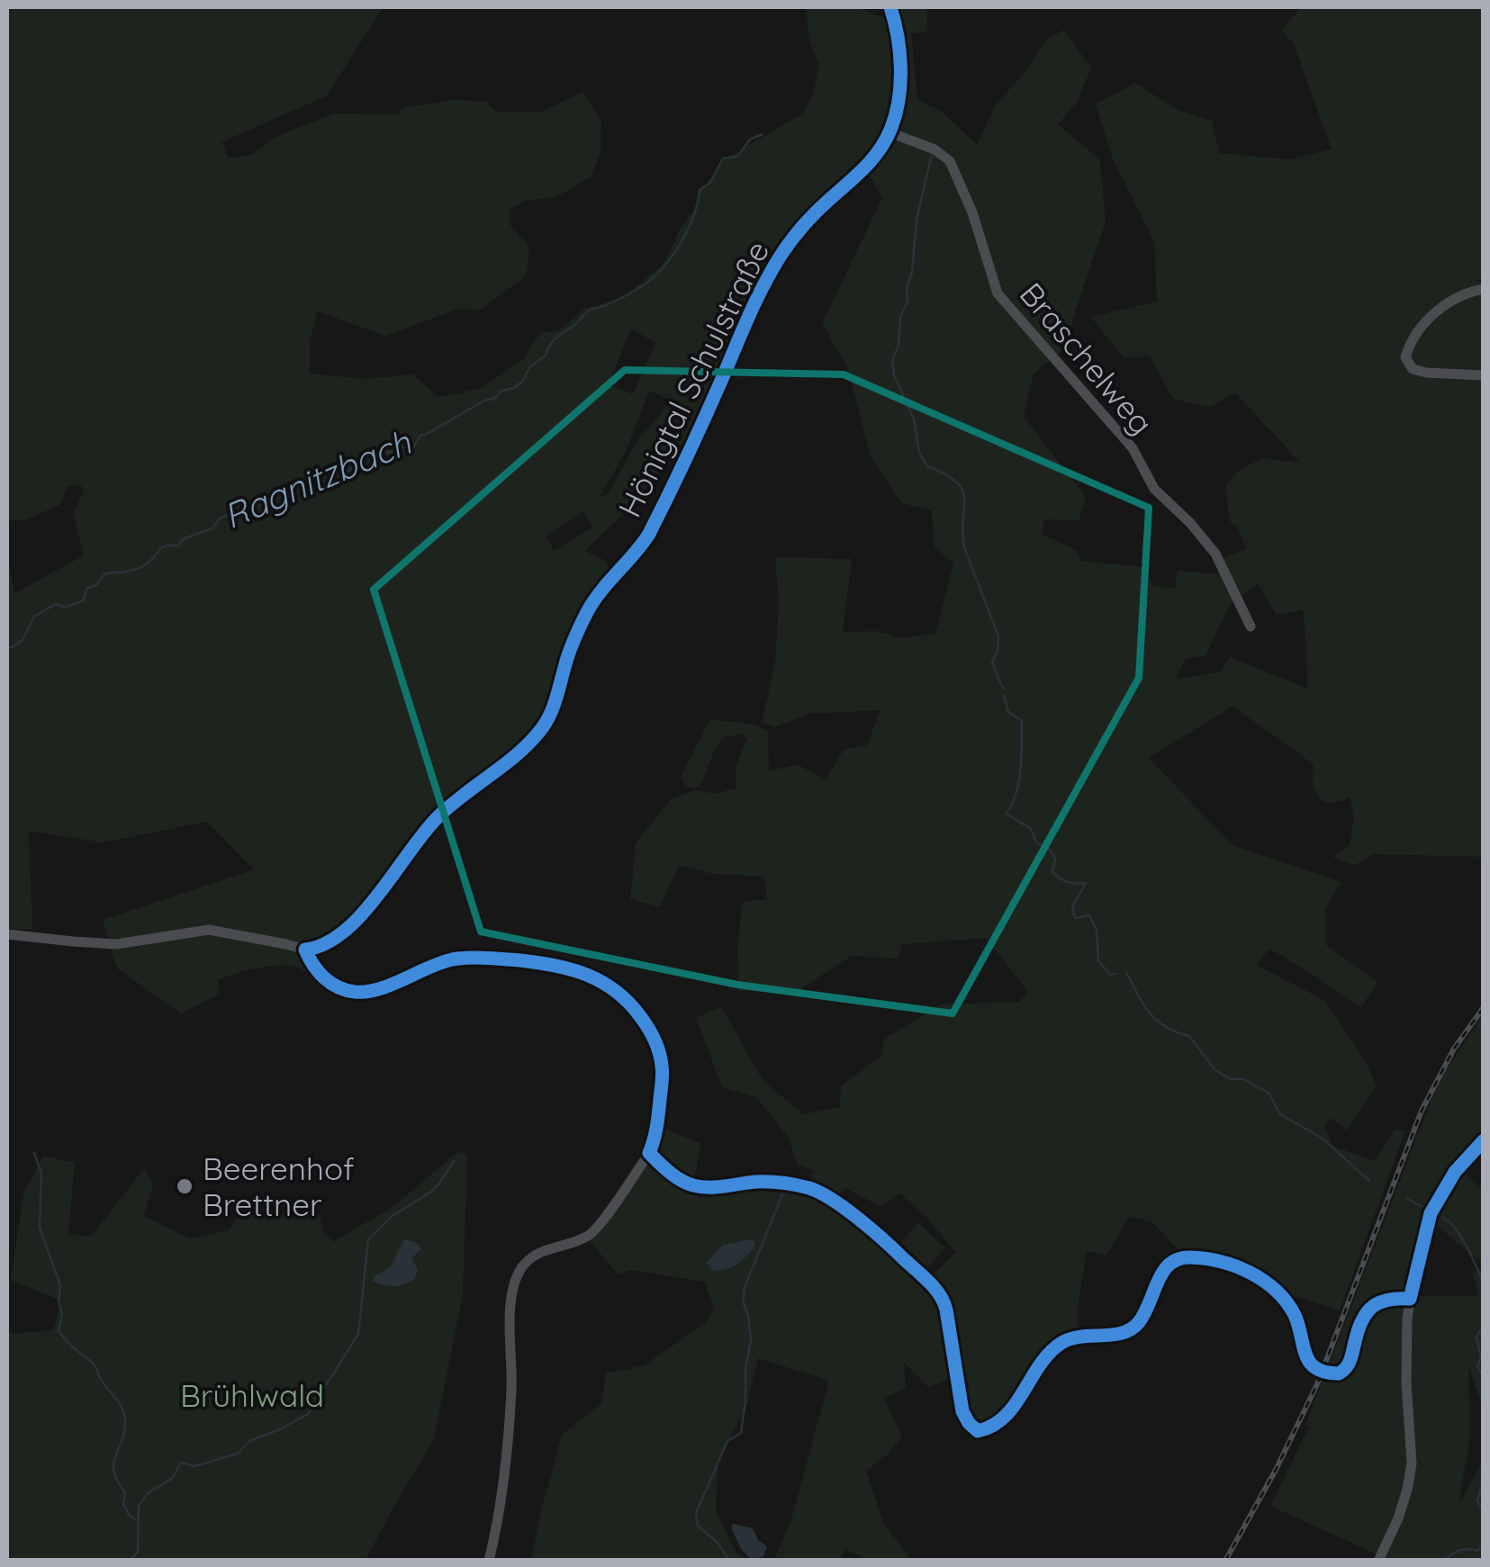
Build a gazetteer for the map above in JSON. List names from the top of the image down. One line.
{"streets":{"street":["Braschelweg","Hönigtal Schulstraße"]},"crossings":[["Braschelweg","Hönigtal Schulstraße"]],"water":["Ragnitzbach"],"parks":["Brühlwald"],"places":["Beerenhof Brettner"]}
